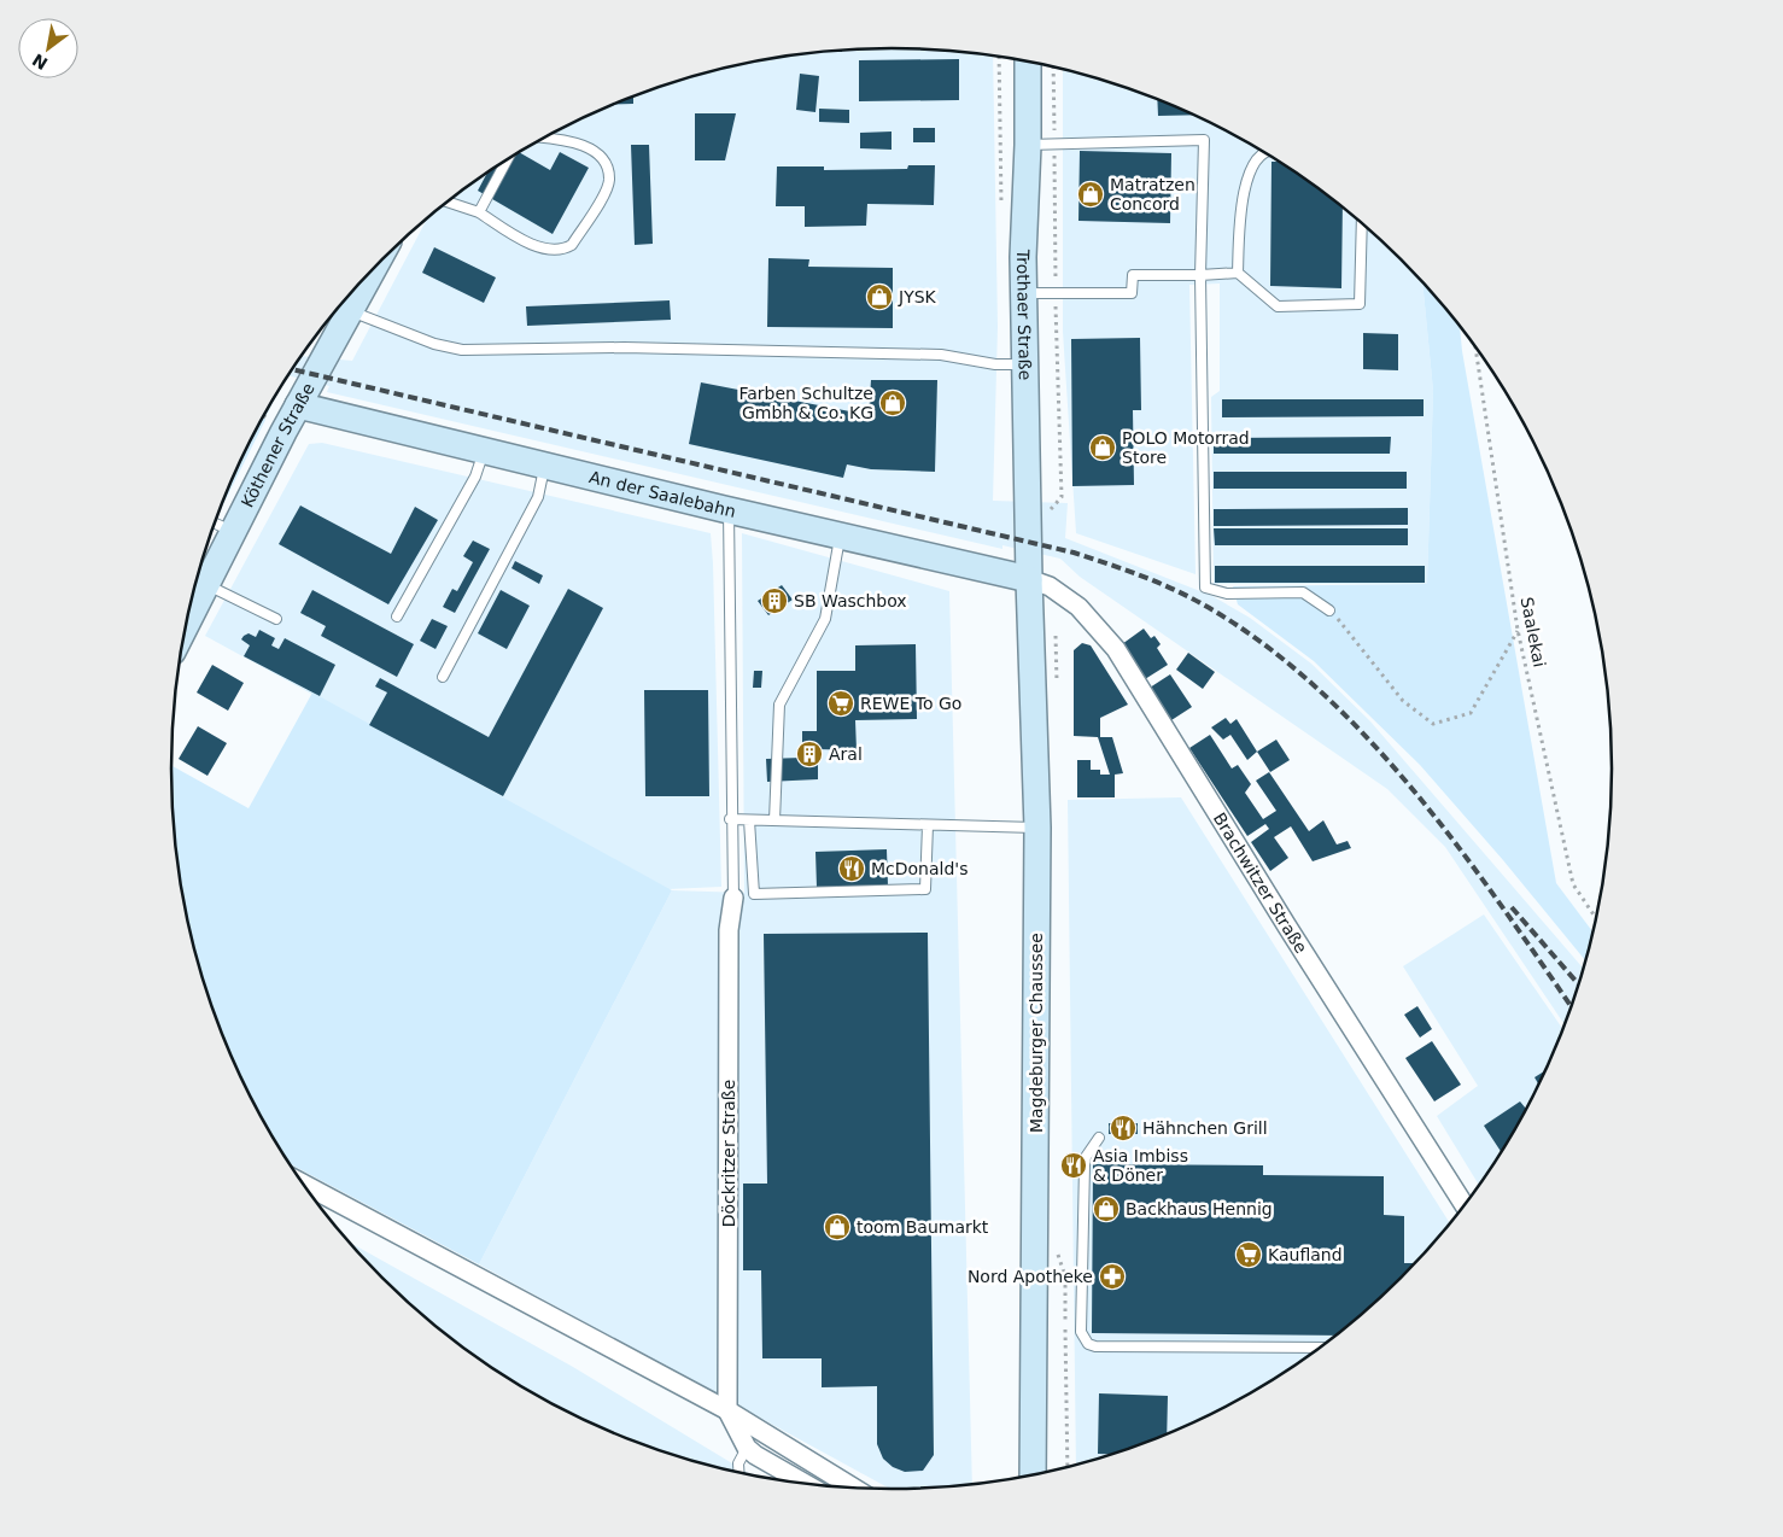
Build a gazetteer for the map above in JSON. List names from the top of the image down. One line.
{"streets":{"main road":["Trothaer Straße","Köthener Straße","An der Saalebahn","Magdeburger Chaussee"],"street":["Brachwitzer Straße","Döckritzer Straße"],"path":["Saalekai"]},"crossings":[["Trothaer Straße","An der Saalebahn"],["Trothaer Straße","Brachwitzer Straße"],["Trothaer Straße","Magdeburger Chaussee"],["Köthener Straße","An der Saalebahn"],["An der Saalebahn","Brachwitzer Straße"],["An der Saalebahn","Magdeburger Chaussee"],["Brachwitzer Straße","Magdeburger Chaussee"]],"places":{"shop":["Matratzen Concord","JYSK","Farben Schultze Gmbh & Co. KG","POLO Motorrad Store","Backhaus Hennig","toom Baumarkt"],"building":["SB Waschbox","Aral"],"supermarket":["REWE To Go","Kaufland"],"restaurant":["McDonald's","Hähnchen Grill","Asia Imbiss & Döner"],"pharmacy":["Nord Apotheke"]},"north":"bottom left"}
